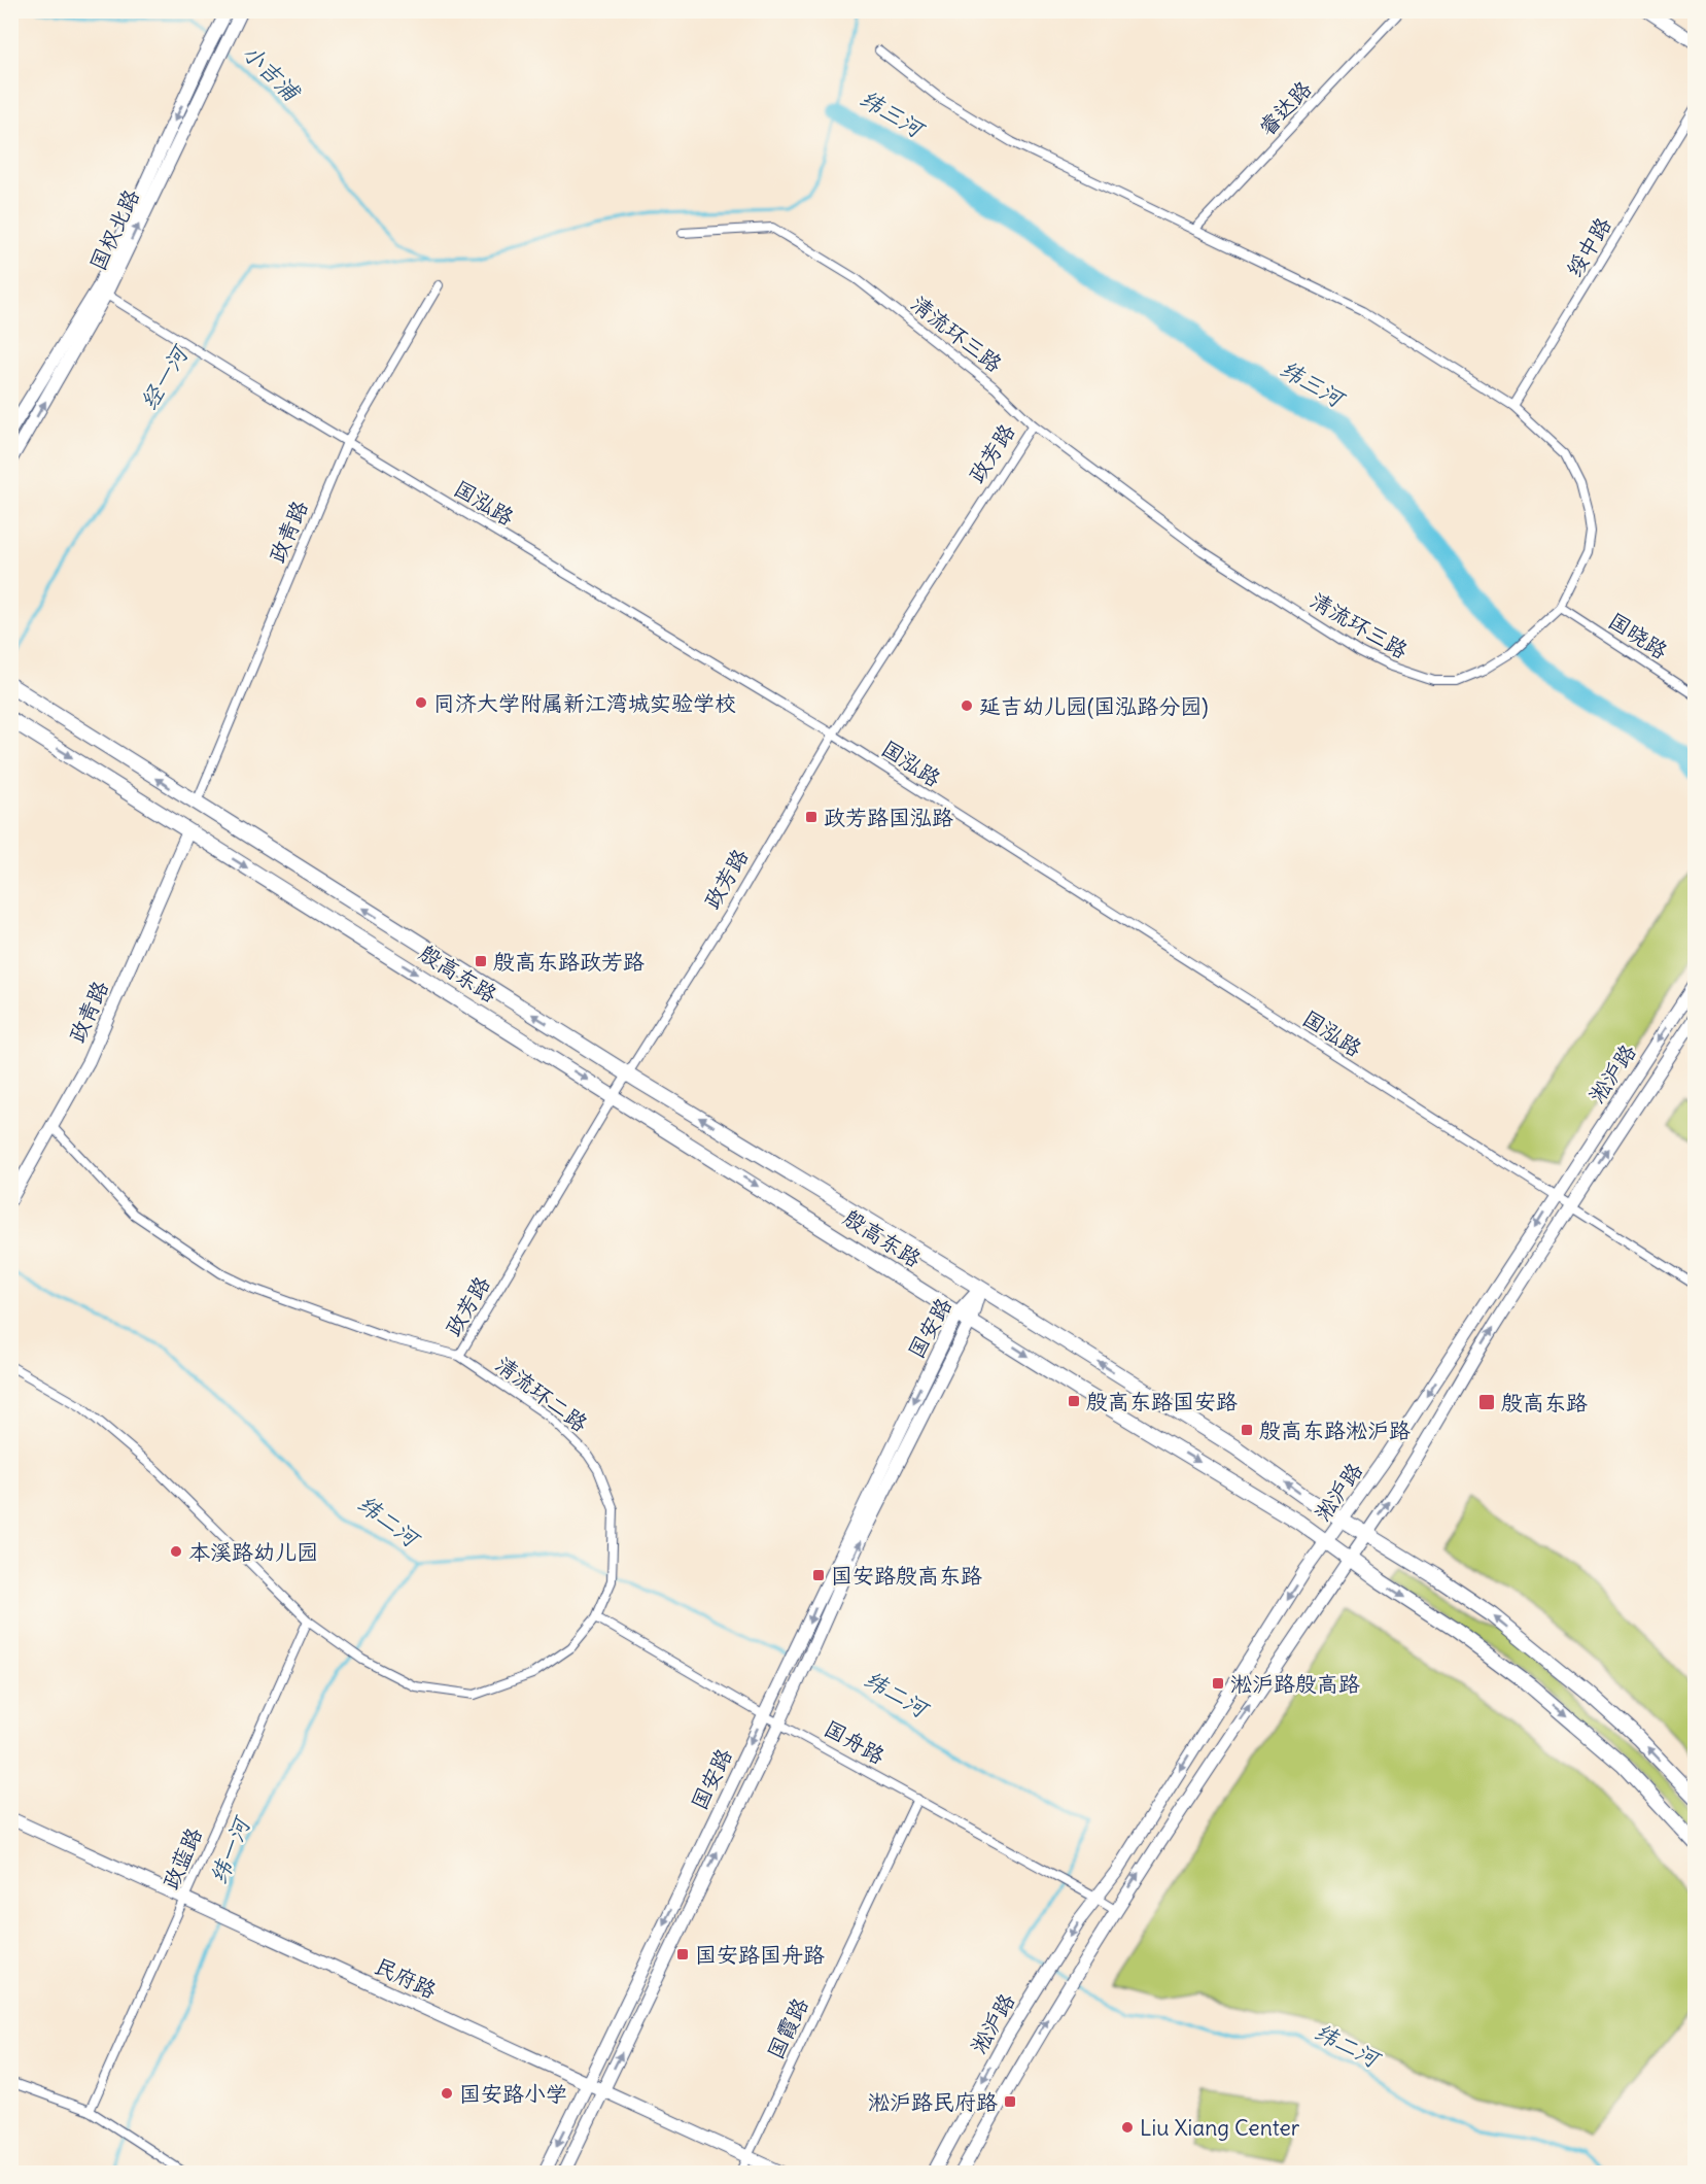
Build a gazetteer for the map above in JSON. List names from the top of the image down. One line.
{"streets":{"main road":["国权北路","政青路","殷高东路","淞沪路","国安路","民府路"],"street":["睿达路","绥中路","清流环三路","政芳路","国泓路","国晓路","清流环二路","国舟路","政蓝路","国霞路"]},"crossings":[["睿达路","清流环三路"],["国权北路","国泓路"],["绥中路","清流环三路"],["清流环三路","政芳路"],["清流环三路","国晓路"],["政芳路","国泓路"],["政芳路","殷高东路"],["政芳路","清流环二路"],["国泓路","政青路"],["国泓路","淞沪路"],["政青路","殷高东路"],["政青路","清流环二路"],["殷高东路","淞沪路"],["殷高东路","国安路"],["淞沪路","国舟路"],["国安路","国舟路"],["国安路","民府路"],["清流环二路","国舟路"],["清流环二路","政蓝路"],["国舟路","国霞路"],["政蓝路","民府路"],["民府路","国霞路"]],"water":["小吉浦","纬三河","经一河","纬二河","纬一河"],"places":{"other":["同济大学附属新江湾城实验学校","延吉幼儿园(国泓路分园)","本溪路幼儿园","国安路小学","Liu Xiang Center"],"transit":["政芳路国泓路","殷高东路政芳路","殷高东路国安路","殷高东路","殷高东路淞沪路","国安路殷高东路","淞沪路殷高路","国安路国舟路","淞沪路民府路"]}}
